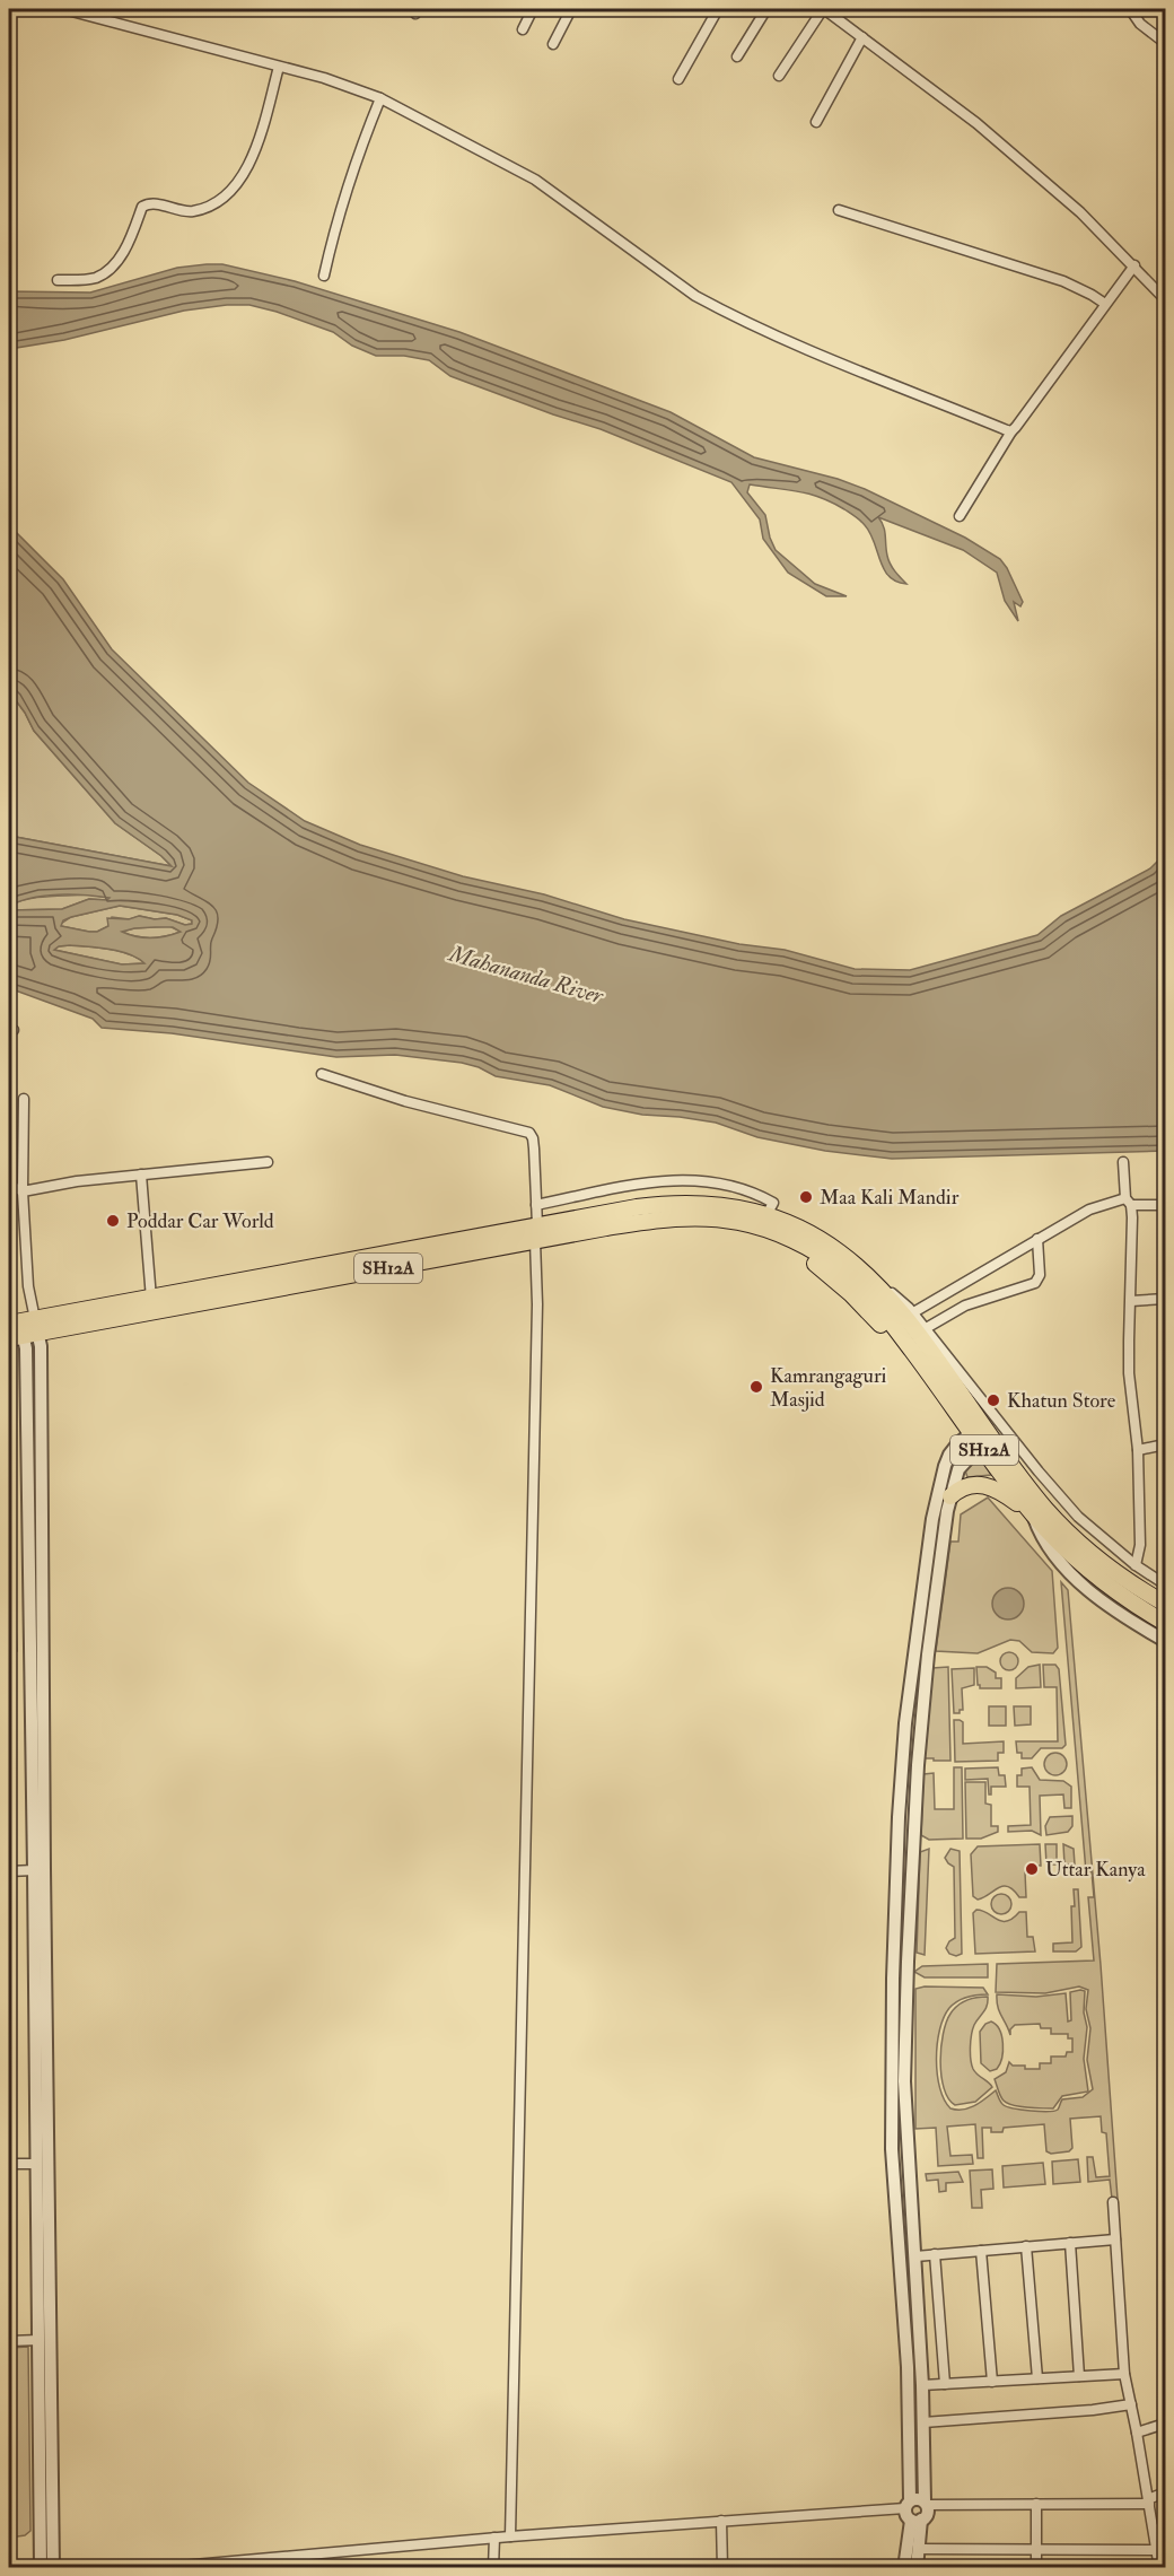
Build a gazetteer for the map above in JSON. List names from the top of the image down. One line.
{"streets":{"main road":["SH12A"]},"water":["Mahananda River"],"places":["Maa Kali Mandir","Poddar Car World","Kamrangaguri Masjid","Khatun Store","Uttar Kanya"]}
